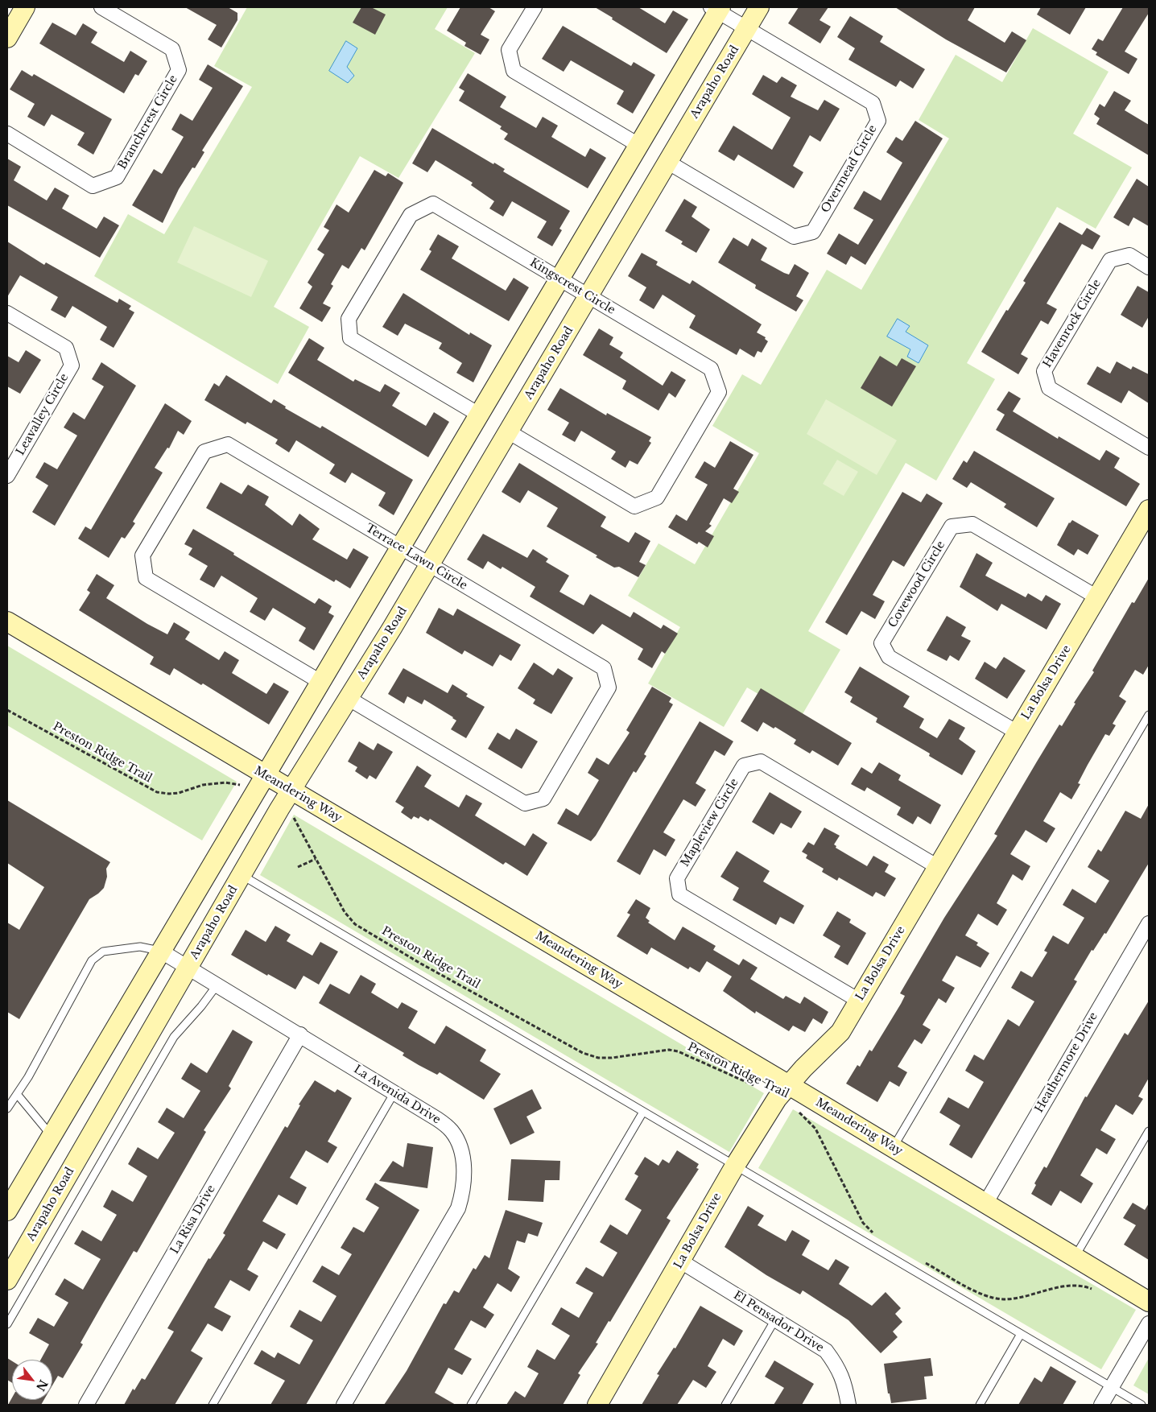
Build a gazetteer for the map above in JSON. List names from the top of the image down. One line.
{"streets":{"main road":["Arapaho Road","La Bolsa Drive","Meandering Way"],"street":["Branchcrest Circle","Overmead Circle","Kingscrest Circle","Havenrock Circle","Leavalley Circle","Terrace Lawn Circle","Covewood Circle","Mapleview Circle","Heathermore Drive","La Avenida Drive","La Risa Drive","El Pensador Drive"],"path":["Preston Ridge Trail"]},"crossings":[["Arapaho Road","Overmead Circle"],["Arapaho Road","Kingscrest Circle"],["Arapaho Road","Terrace Lawn Circle"],["Arapaho Road","Meandering Way"],["Arapaho Road","La Avenida Drive"],["Covewood Circle","La Bolsa Drive"],["La Bolsa Drive","Preston Ridge Trail"],["La Bolsa Drive","Meandering Way"],["La Bolsa Drive","Mapleview Circle"],["La Bolsa Drive","El Pensador Drive"],["Preston Ridge Trail","Meandering Way"],["Meandering Way","Heathermore Drive"],["La Avenida Drive","La Risa Drive"]],"north":"bottom right"}
